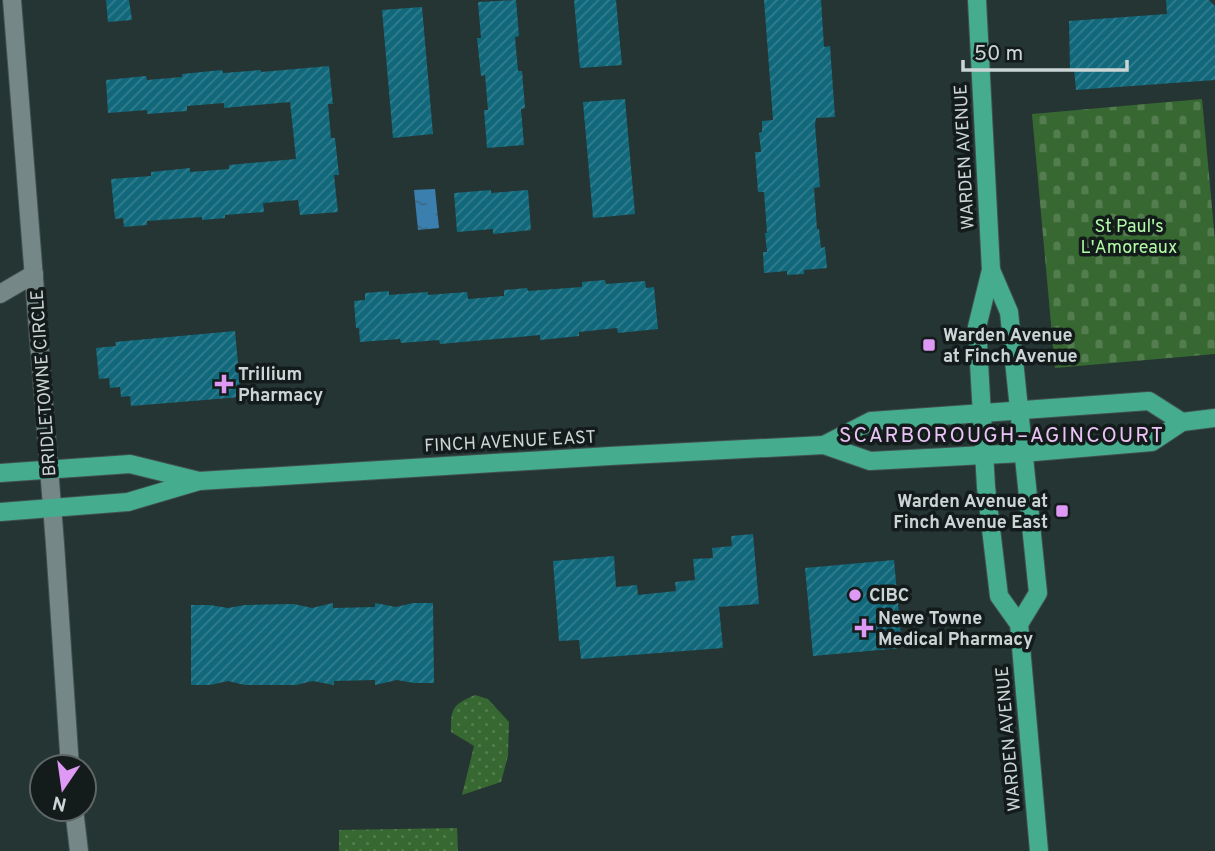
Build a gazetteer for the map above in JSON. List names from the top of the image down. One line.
{"streets":{"main road":["WARDEN AVENUE","FINCH AVENUE EAST"],"street":["BRIDLETOWNE CIRCLE"]},"crossings":[["WARDEN AVENUE","FINCH AVENUE EAST"],["BRIDLETOWNE CIRCLE","FINCH AVENUE EAST"]],"districts":["SCARBOROUGH–AGINCOURT"],"parks":["St Paul's L'Amoreaux"],"places":{"transit":["Warden Avenue at Finch Avenue","Warden Avenue at Finch Avenue East"],"health":["Trillium Pharmacy","Newe Towne Medical Pharmacy"],"other":["CIBC"]},"scale_bar":"50 m","north":"bottom"}
